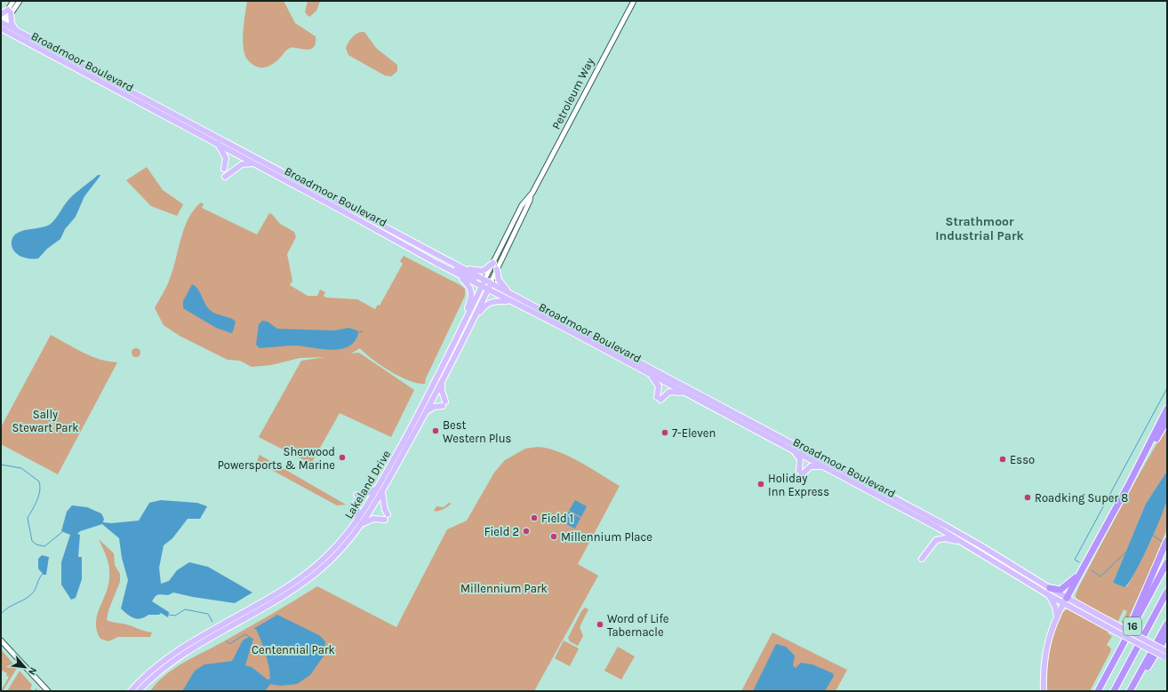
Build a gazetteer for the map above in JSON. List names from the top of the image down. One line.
{"streets":{"highway":["16"],"main road":["Broadmoor Boulevard","Lakeland Drive"],"street":["Petroleum Way"]},"crossings":[["Broadmoor Boulevard","Petroleum Way"],["Broadmoor Boulevard","Lakeland Drive"],["Petroleum Way","Lakeland Drive"]],"districts":["Strathmoor Industrial Park"],"parks":["Sally Stewart Park","Millennium Park","Centennial Park"],"places":["Best Western Plus","7-Eleven","Sherwood Powersports & Marine","Esso","Holiday Inn Express","Roadking Super 8","Field 1","Field 2","Millennium Place","Word of Life Tabernacle"],"north":"bottom right"}
